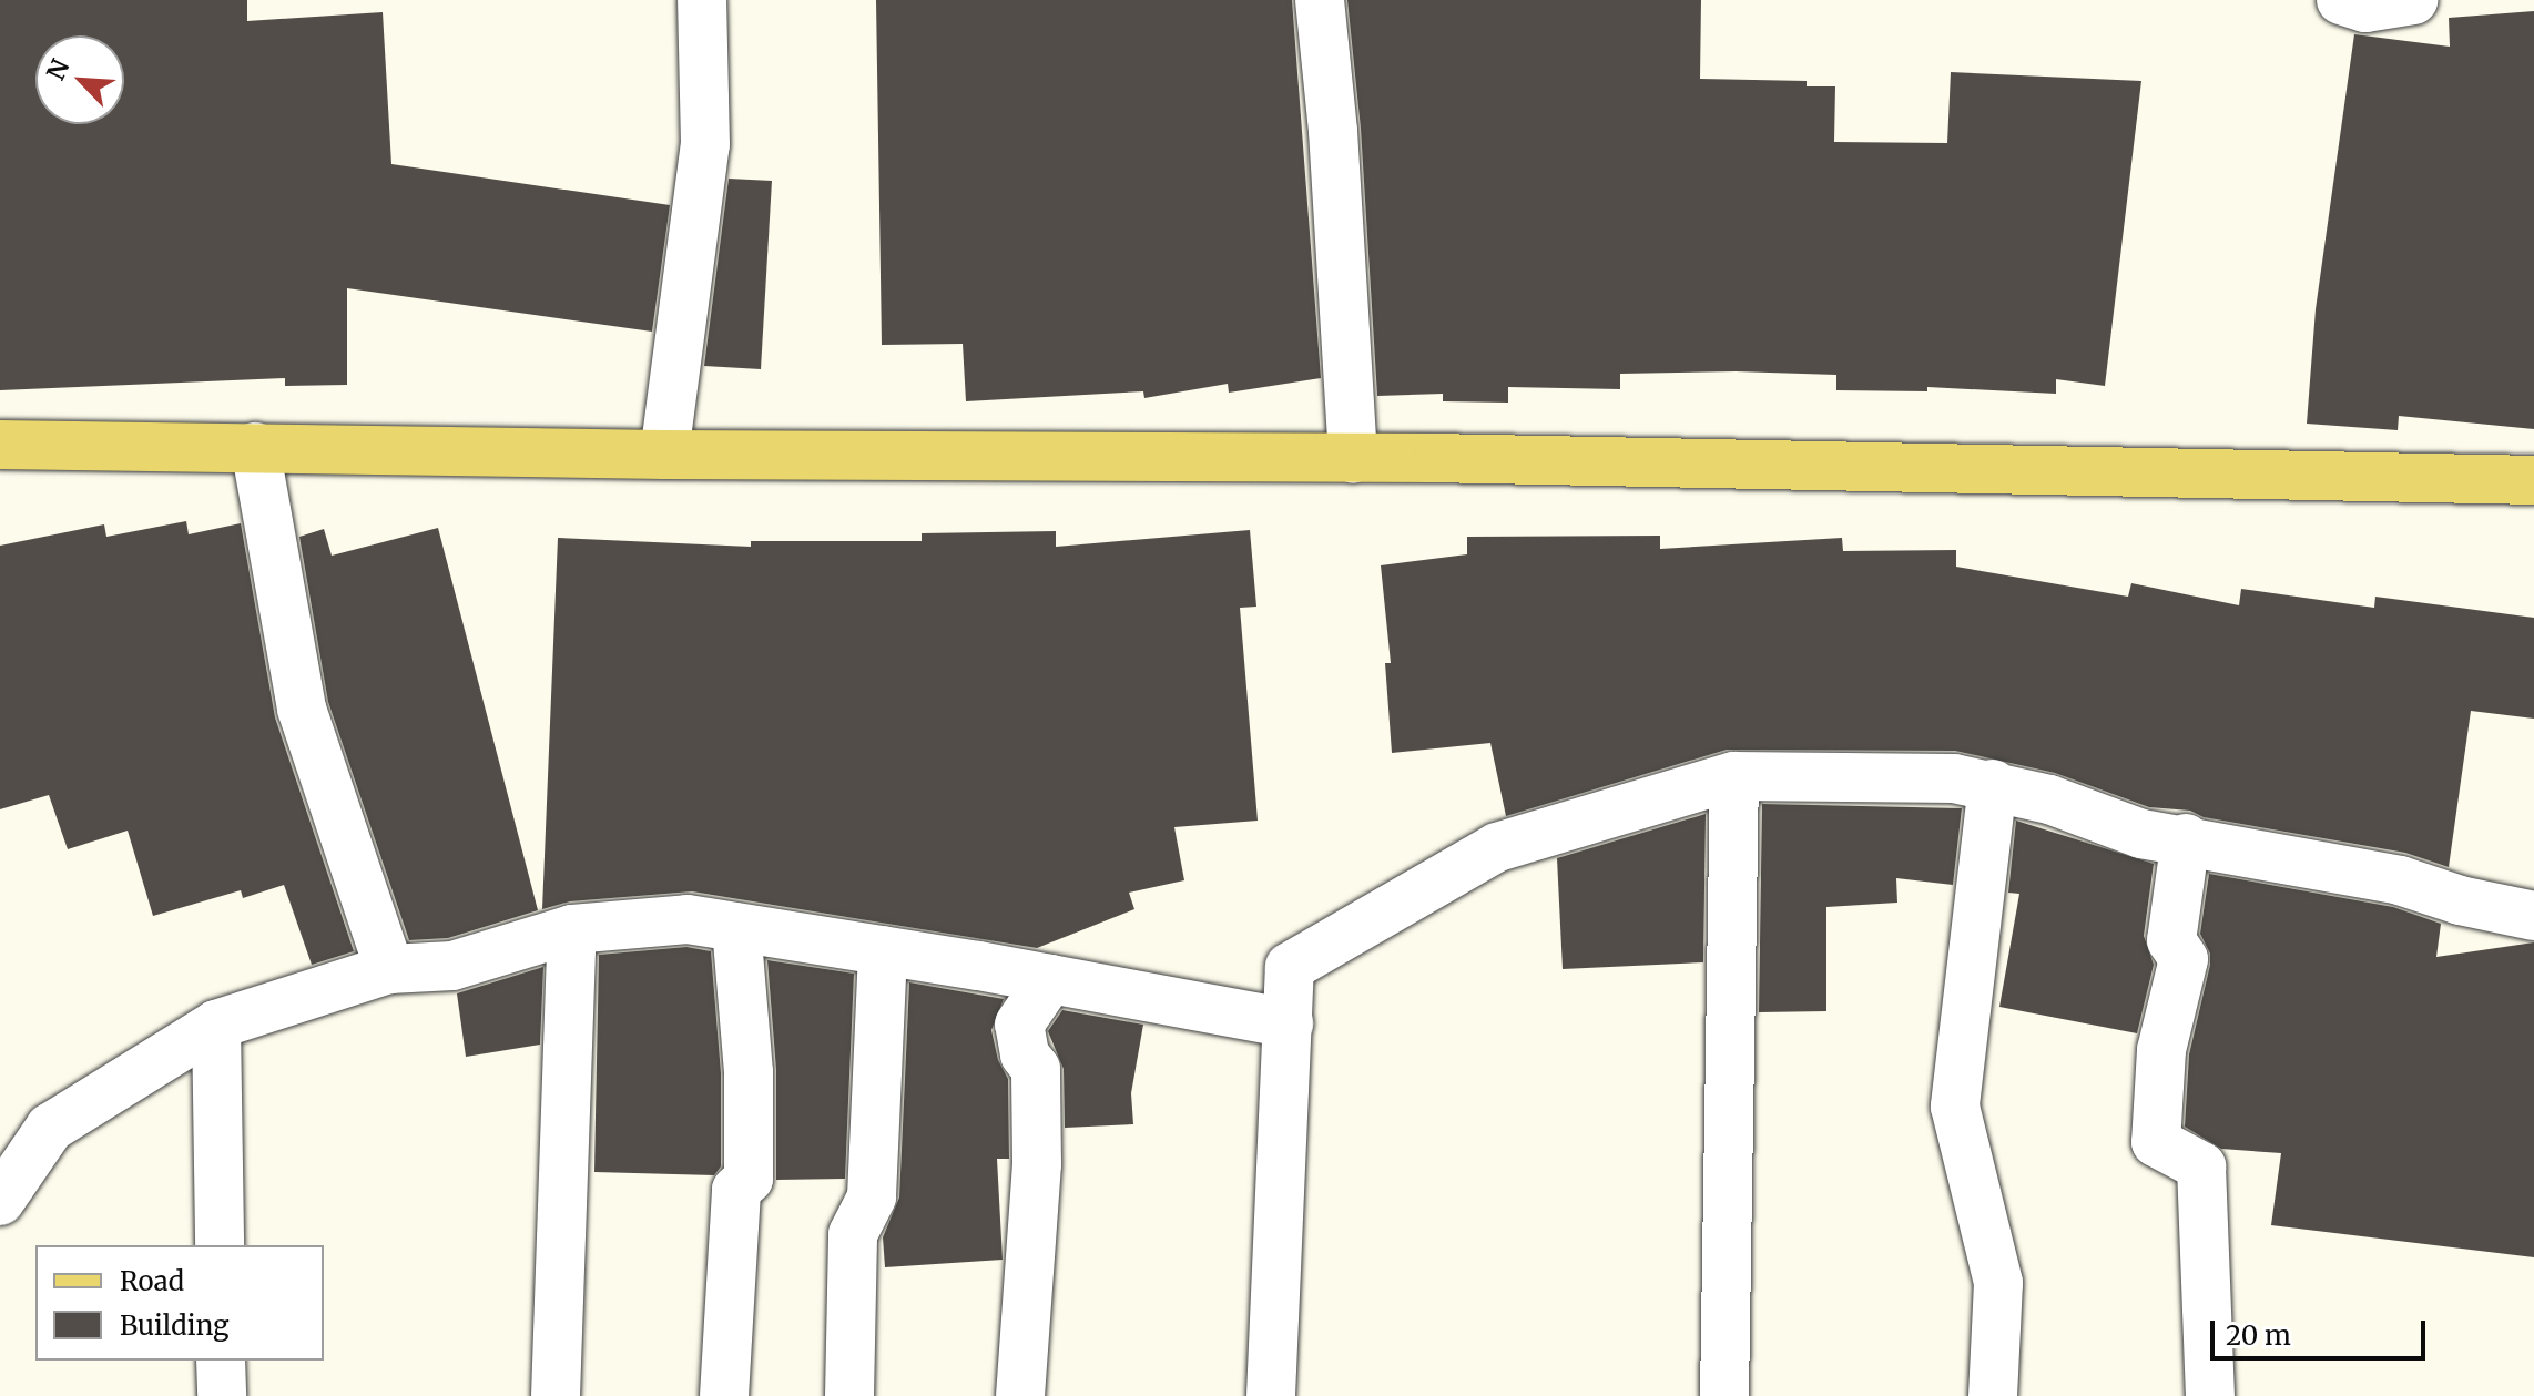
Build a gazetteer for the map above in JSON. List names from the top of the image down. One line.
{"legend":["Road","Building"],"scale_bar":"20 m","north":"top left"}
